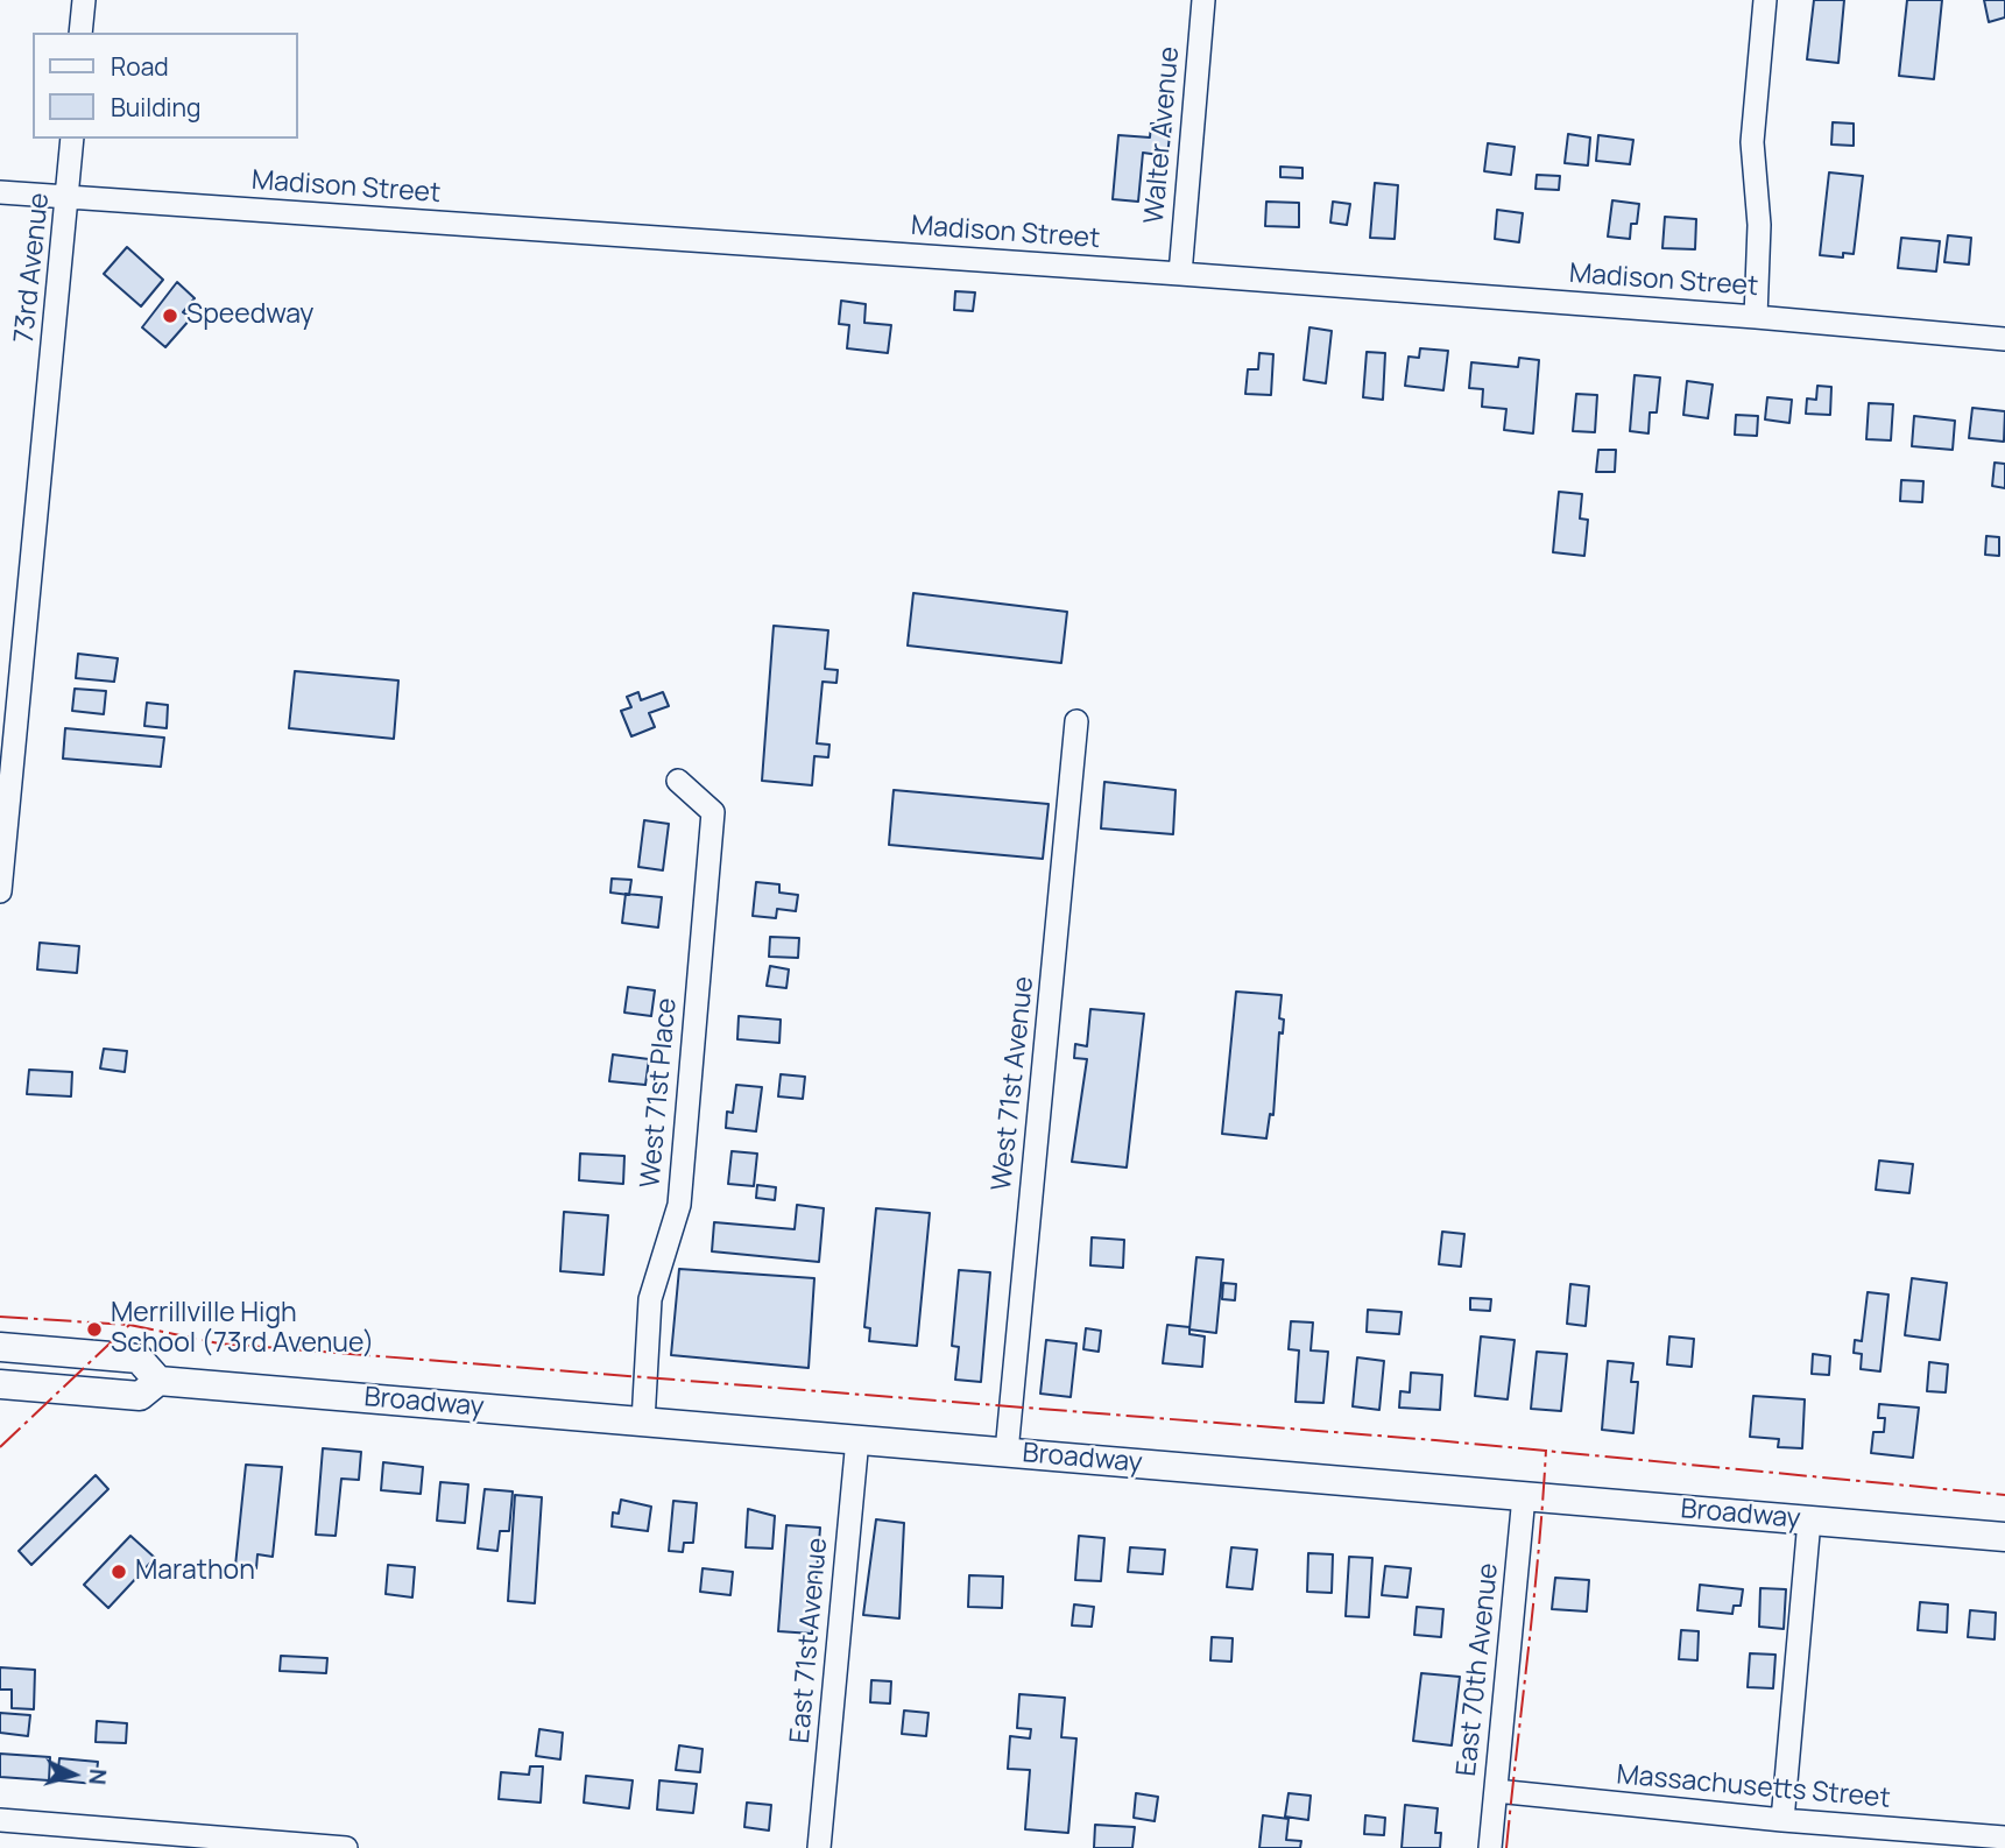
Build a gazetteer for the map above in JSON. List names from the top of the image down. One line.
{"streets":{"main road":["Broadway"],"street":["Walter Avenue","Madison Street","73rd Avenue","West 71st Avenue","West 71st Place","East 71st Avenue","East 70th Avenue","Massachusetts Street"]},"crossings":[["Walter Avenue","Madison Street"],["Madison Street","73rd Avenue"],["West 71st Avenue","Broadway"],["West 71st Place","Broadway"],["Broadway","East 71st Avenue"],["Broadway","East 70th Avenue"],["East 70th Avenue","Massachusetts Street"]],"places":["Speedway","Merrillville High School (73rd Avenue)","Marathon"],"legend":["Road","Building"],"north":"right"}
